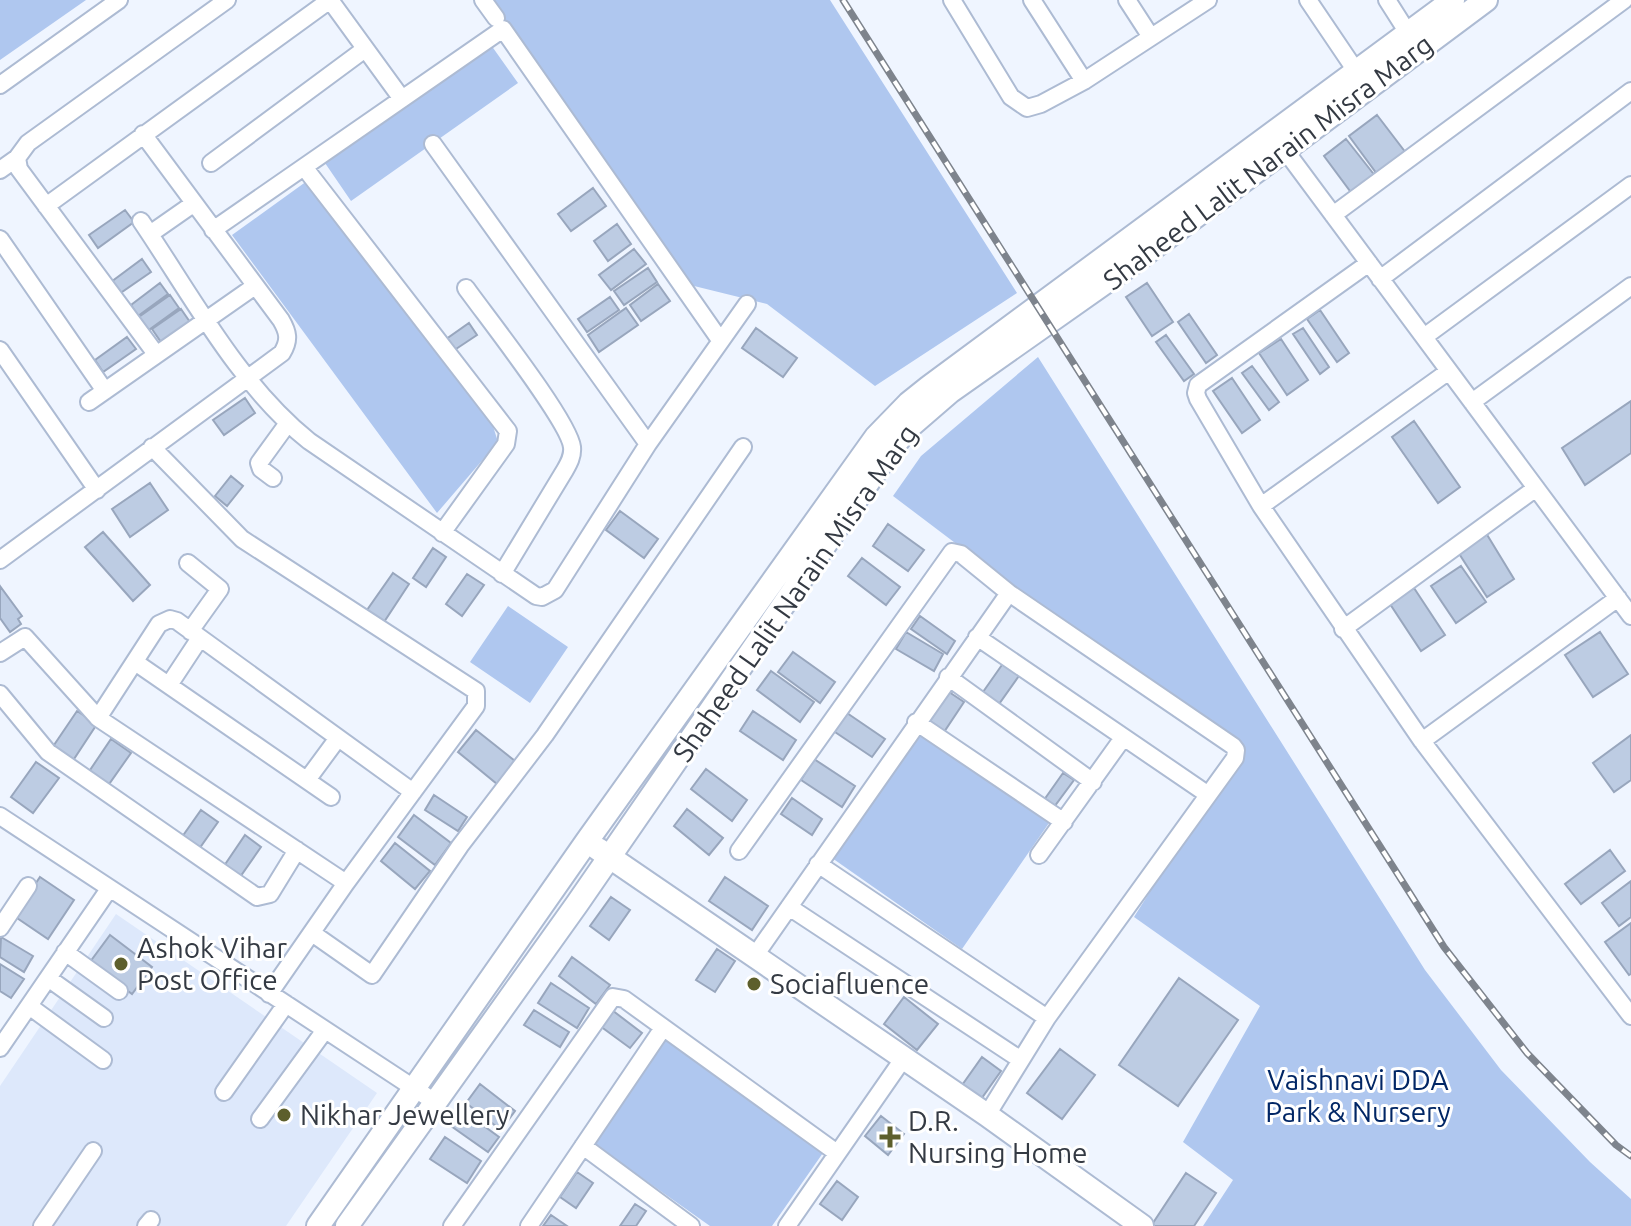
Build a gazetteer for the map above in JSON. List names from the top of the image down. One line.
{"streets":{"street":["Shaheed Lalit Narain Misra Marg"]},"parks":["Vaishnavi DDA Park & Nursery"],"places":{"other":["Ashok Vihar Post Office","Sociafluence","Nikhar Jewellery"],"health":["D.R. Nursing Home"]}}
